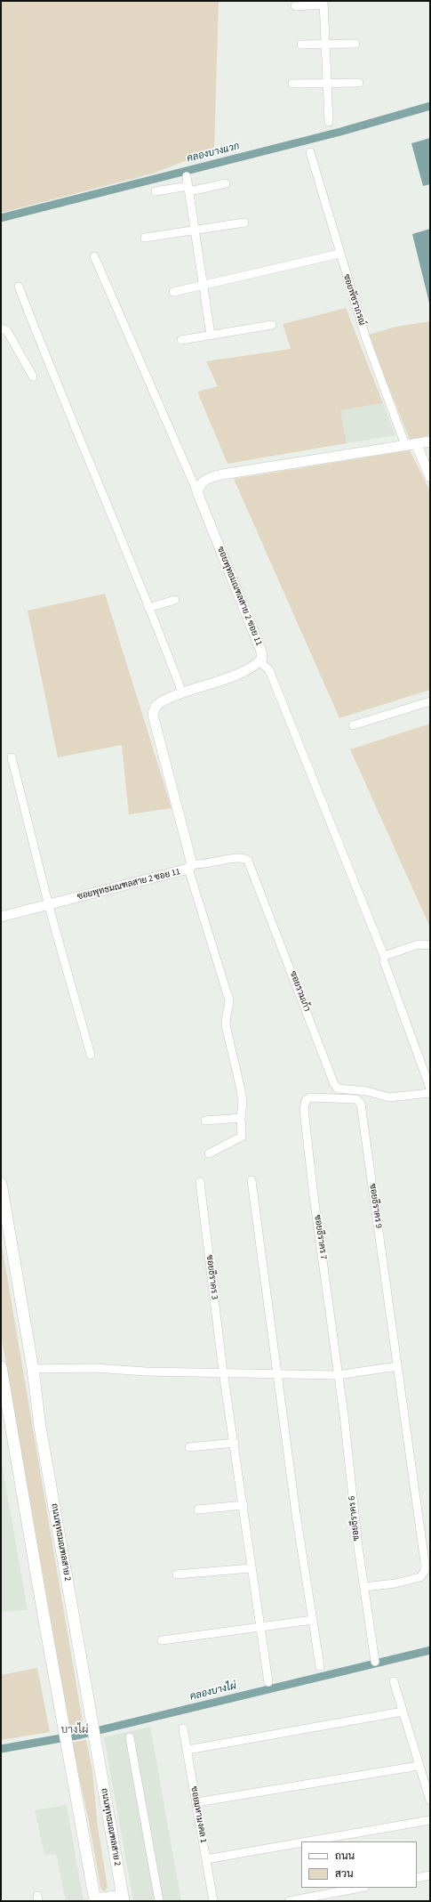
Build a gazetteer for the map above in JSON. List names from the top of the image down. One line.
{"streets":{"main road":["ถนนพุทธมณฑลสาย 2"],"street":["ซอยพัชราภรณ์","ซอยพุทธมณฑลสาย 2 ซอย 11","ซอยรวมเก้า","ซอยธีราคร 9","ซอยธีราคร 7","ซอยธีราคร 3","ซอยธีราคร 6","ซอยมหามงคล 1"]},"crossings":[["ซอยพุทธมณฑลสาย 2 ซอย 11","ซอยรวมเก้า"],["ซอยธีราคร 9","ซอยธีราคร 7"],["ซอยธีราคร 7","ซอยธีราคร 6"]],"districts":["บางไผ่"],"water":["คลองบางแวก","คลองบางไผ่"],"legend":["ถนน","สวน"]}
